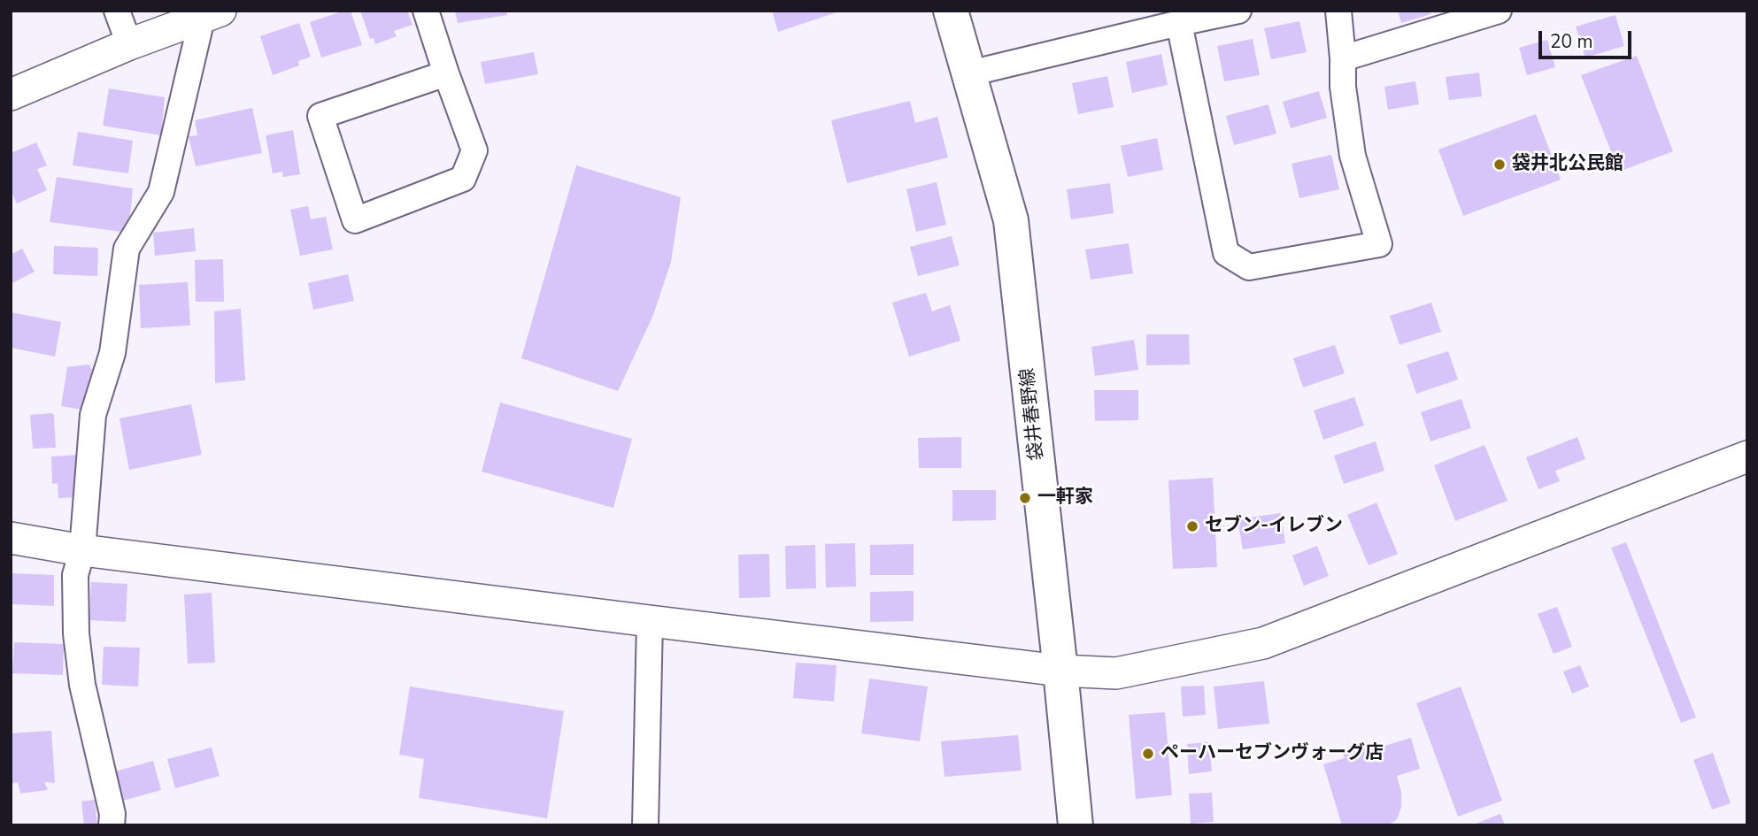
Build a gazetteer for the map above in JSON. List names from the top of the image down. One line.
{"streets":{"main road":["袋井春野線"]},"places":["袋井北公民館","一軒家","セブン-イレブン","ペーハーセブンヴォーグ店"],"scale_bar":"20 m"}
